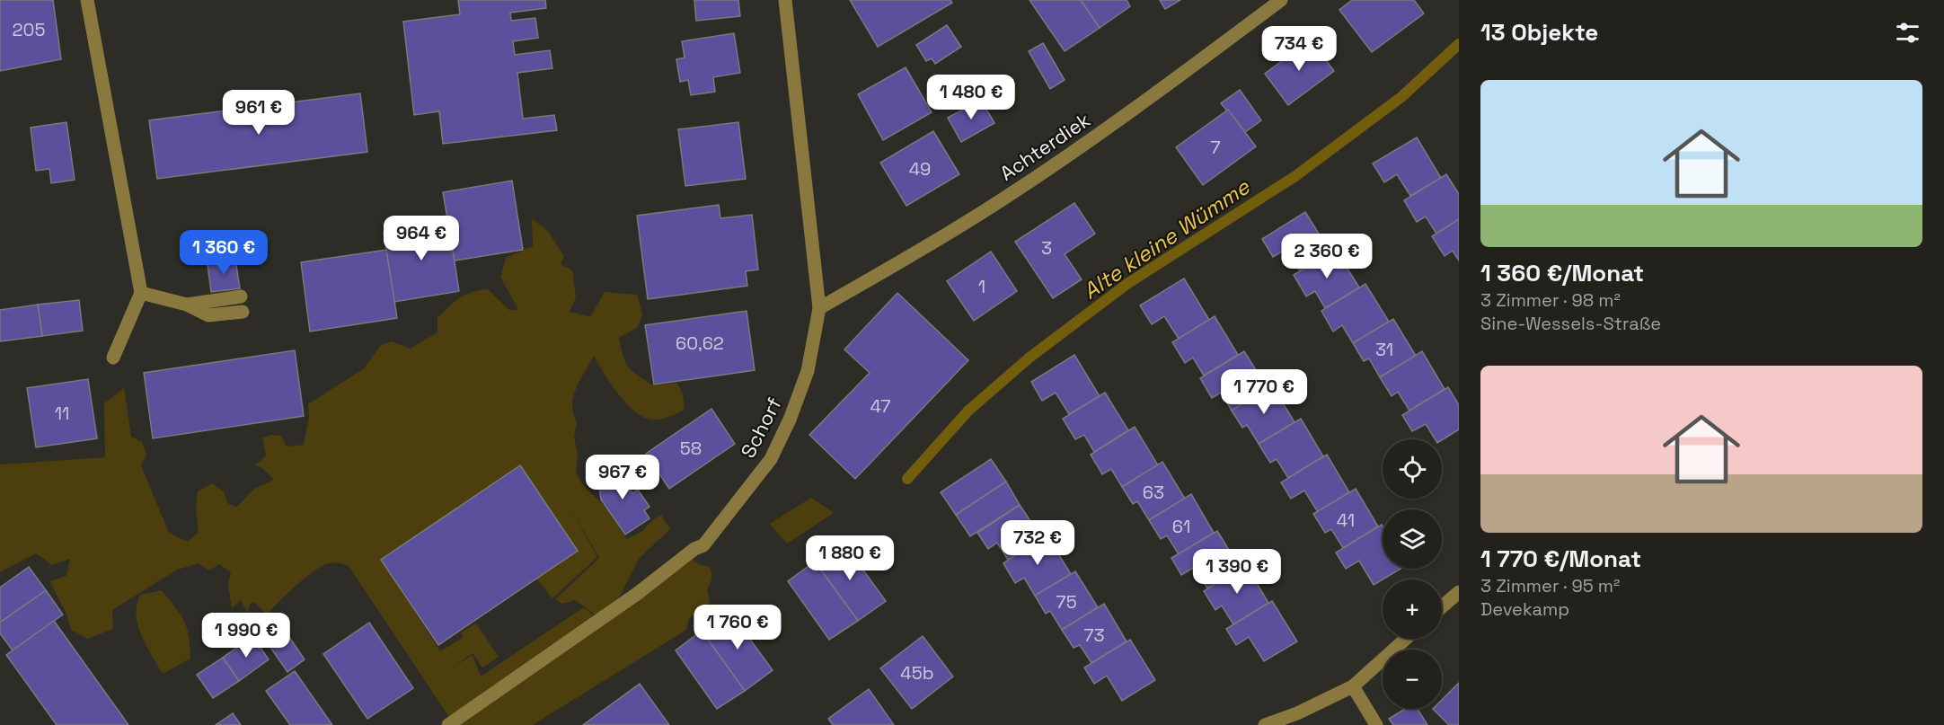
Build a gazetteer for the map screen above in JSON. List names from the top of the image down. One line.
{"streets":{"street":["Achterdiek","Schorf"]},"crossings":[["Achterdiek","Schorf"]],"water":["Alte kleine Wümme"],"house_numbers":["205","7","49","3","1","60,62","31","47","11","58","63","41","61","75","73","45b"],"page":{"heading":"13 Objekte","price":["734 €","1 480 €","961 €","964 €","1 360 €","2 360 €","1 770 €","967 €","732 €","1 880 €","1 390 €","1 760 €","1 990 €"],"list":[{"name":"1 360 €/Monat","note":"3 Zimmer · 98 m² · Sine-Wessels-Straße"},{"name":"1 770 €/Monat","note":"3 Zimmer · 95 m² · Devekamp"}],"map_buttons":["+","−"]}}
